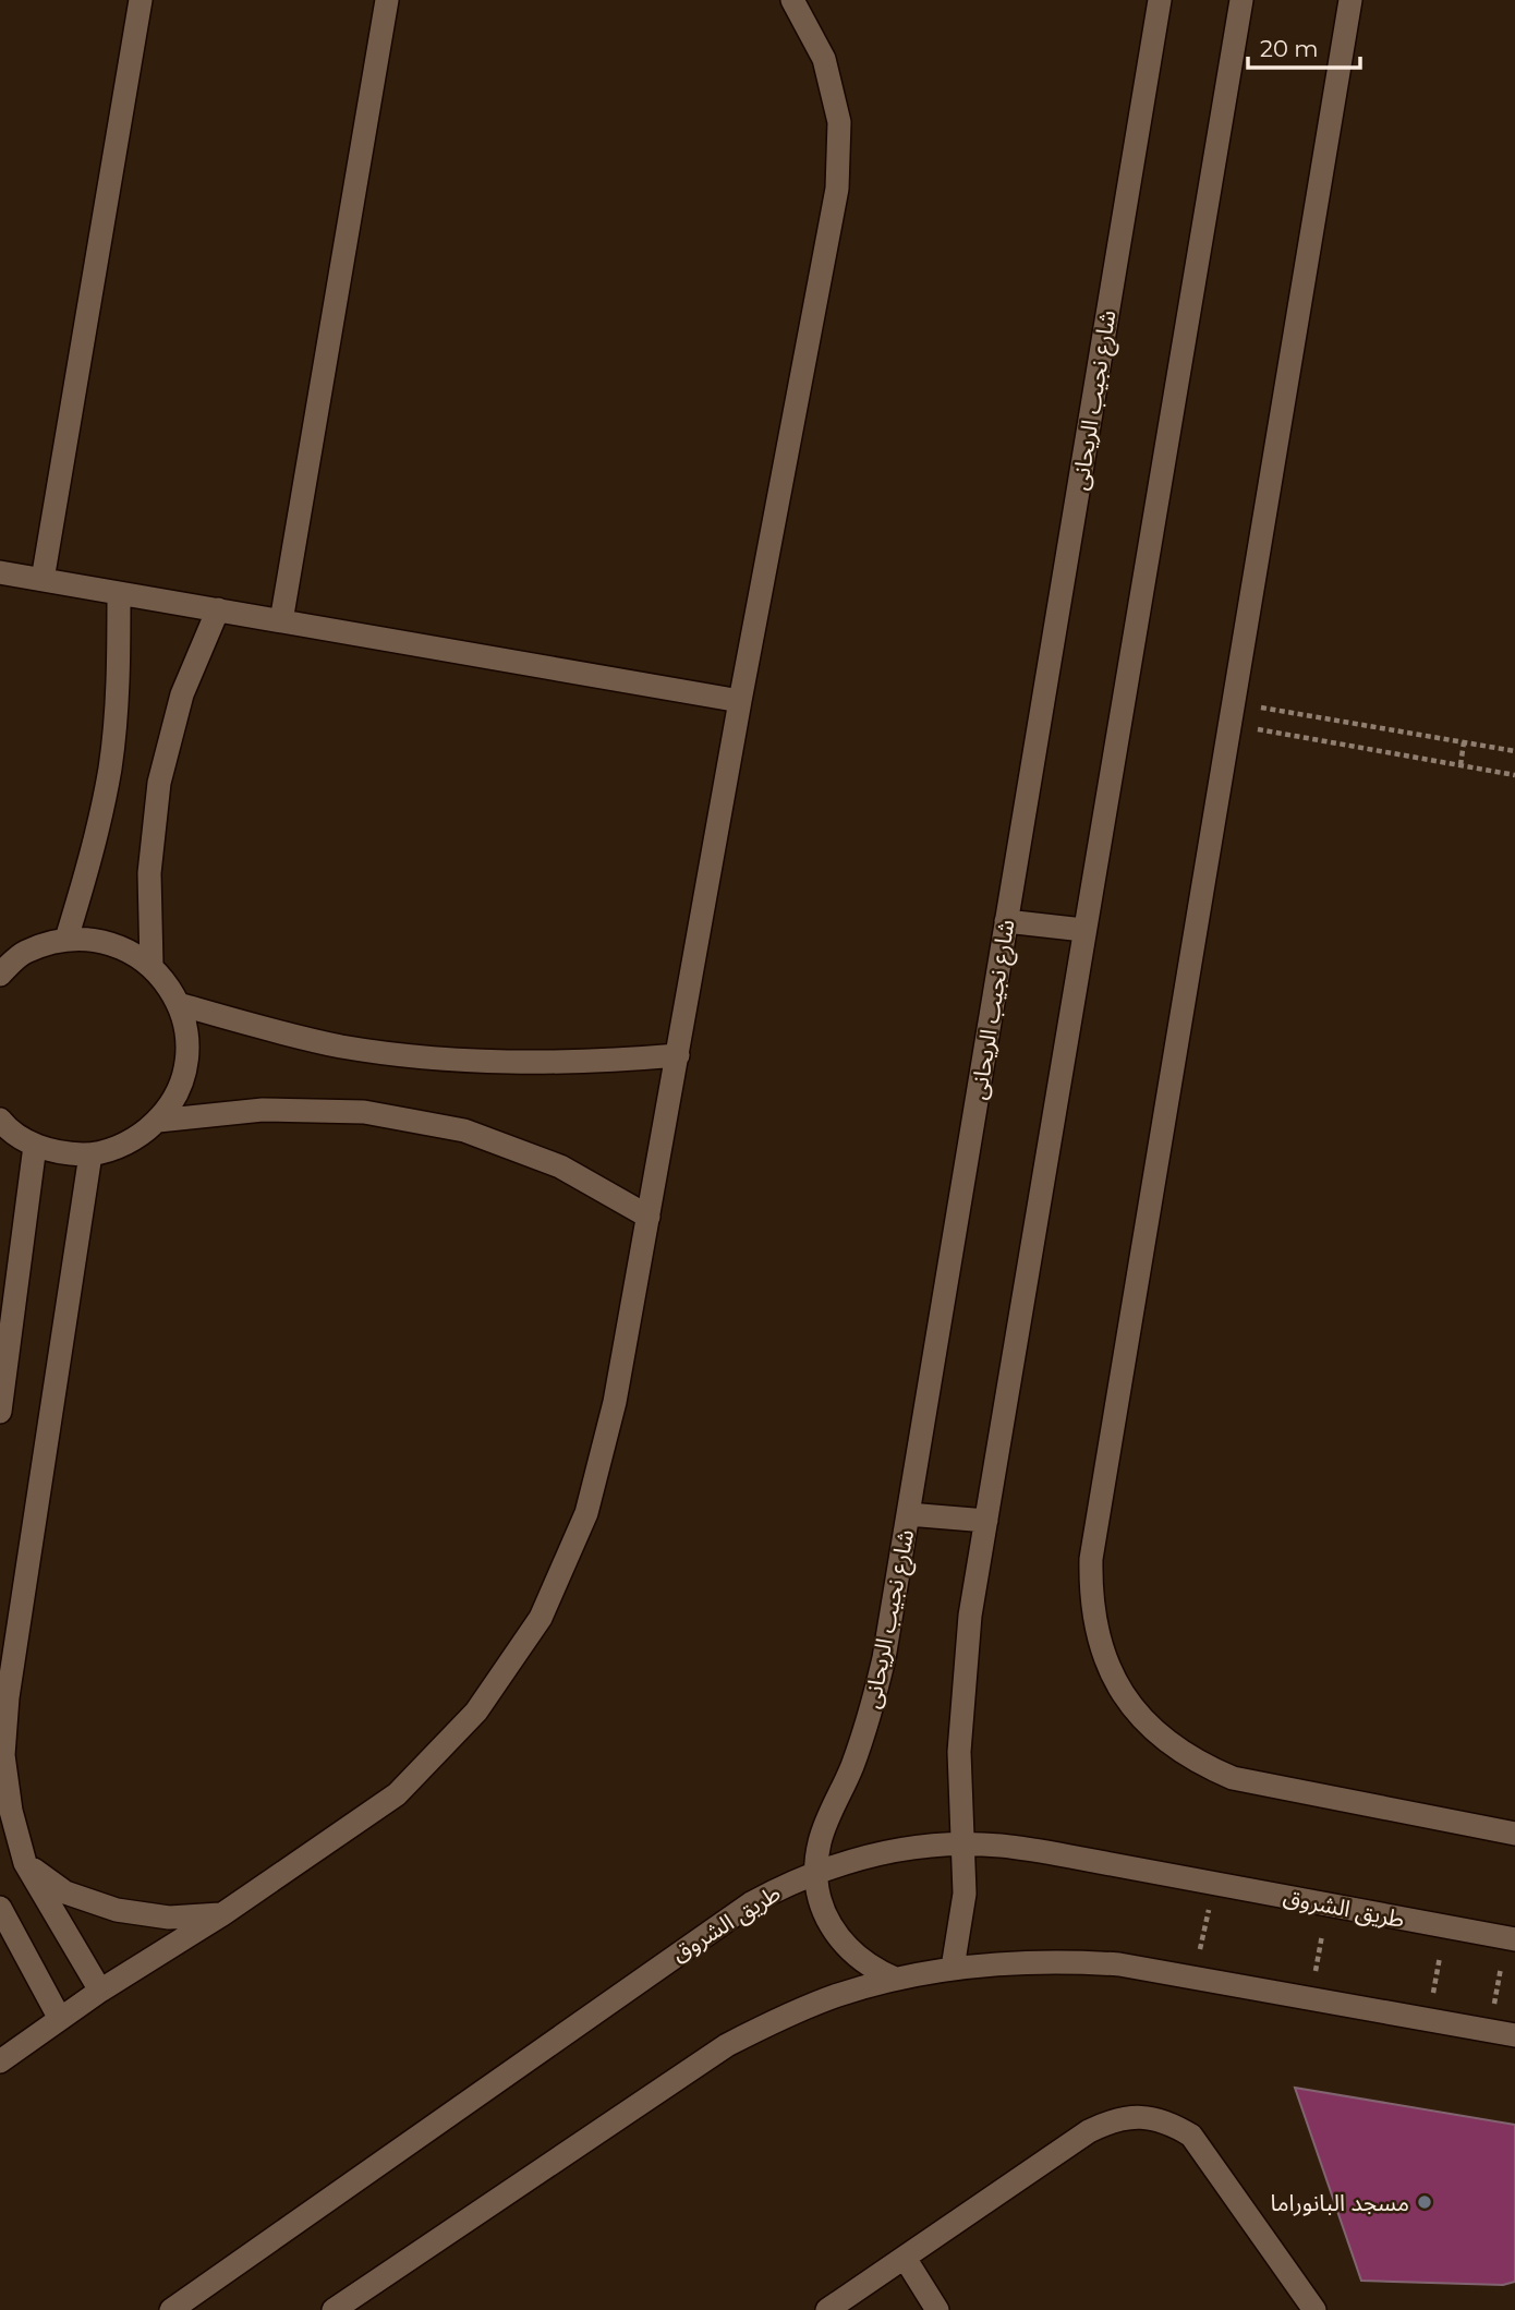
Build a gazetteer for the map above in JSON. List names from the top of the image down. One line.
{"streets":{"street":["شارع نجيب الريحانى","طريق الشروق"]},"crossings":[["شارع نجيب الريحانى","طريق الشروق"]],"places":["مسجد البانوراما"],"scale_bar":"20 m"}
